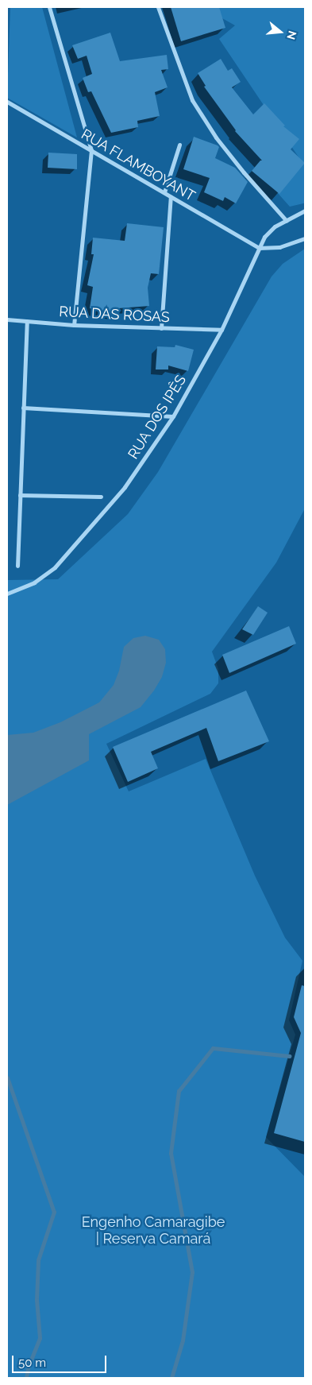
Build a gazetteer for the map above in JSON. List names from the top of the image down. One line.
{"streets":{"street":["RUA FLAMBOYANT","RUA DAS ROSAS","RUA DOS IPÊS"]},"crossings":[["RUA FLAMBOYANT","RUA DOS IPÊS"],["RUA DAS ROSAS","RUA DOS IPÊS"]],"parks":["Engenho Camaragibe | Reserva Camará"],"scale_bar":"50 m","north":"right"}
